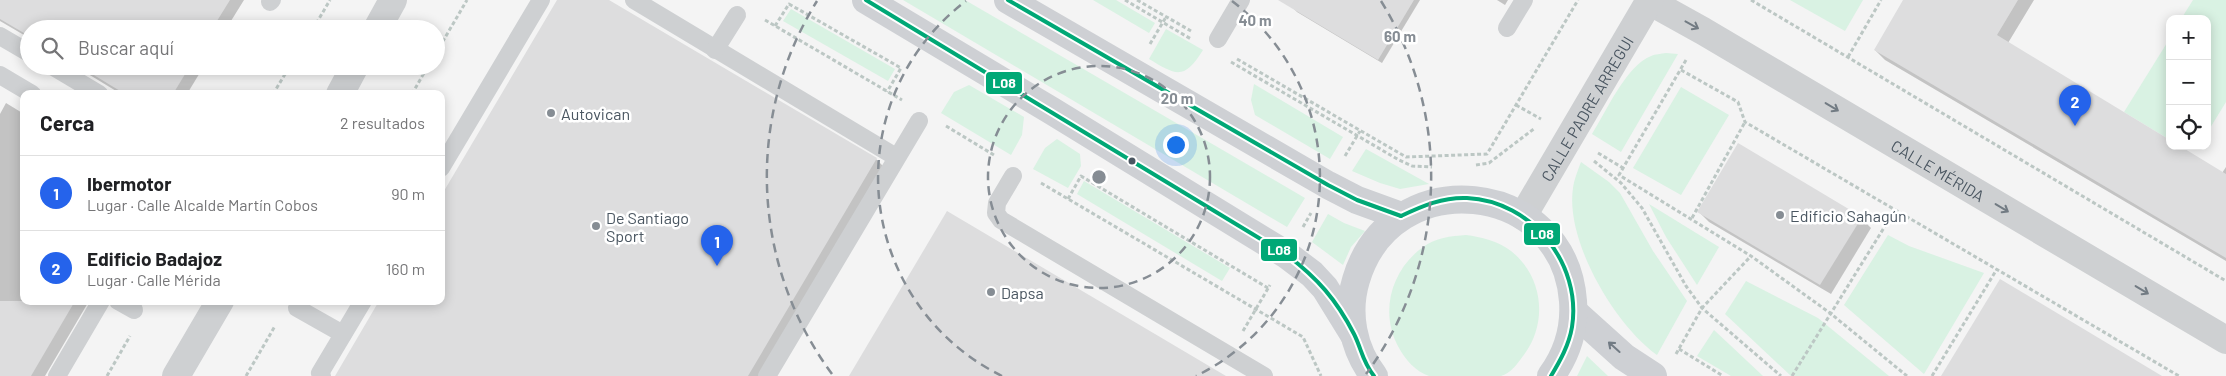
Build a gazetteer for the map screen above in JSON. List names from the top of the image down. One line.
{"streets":{"street":["CALLE PADRE ARREGUI","CALLE MÉRIDA"]},"crossings":[["CALLE PADRE ARREGUI","CALLE MÉRIDA"]],"one_way":["CALLE MÉRIDA"],"places":["Autovican","Edificio Sahagún","De Santiago Sport","Dapsa"],"lines":["transit line L08"],"page":{"map_buttons":["+","−"],"search":"Buscar aquí","pins":["2","1"],"heading":["Cerca","2 resultados"],"list":[{"mark":"1","name":"Ibermotor","note":"Lugar · Calle Alcalde Martín Cobos","value":"90 m"},{"mark":"2","name":"Edificio Badajoz","note":"Lugar · Calle Mérida","value":"160 m"}]},"rings":["40 m","60 m","20 m"]}
